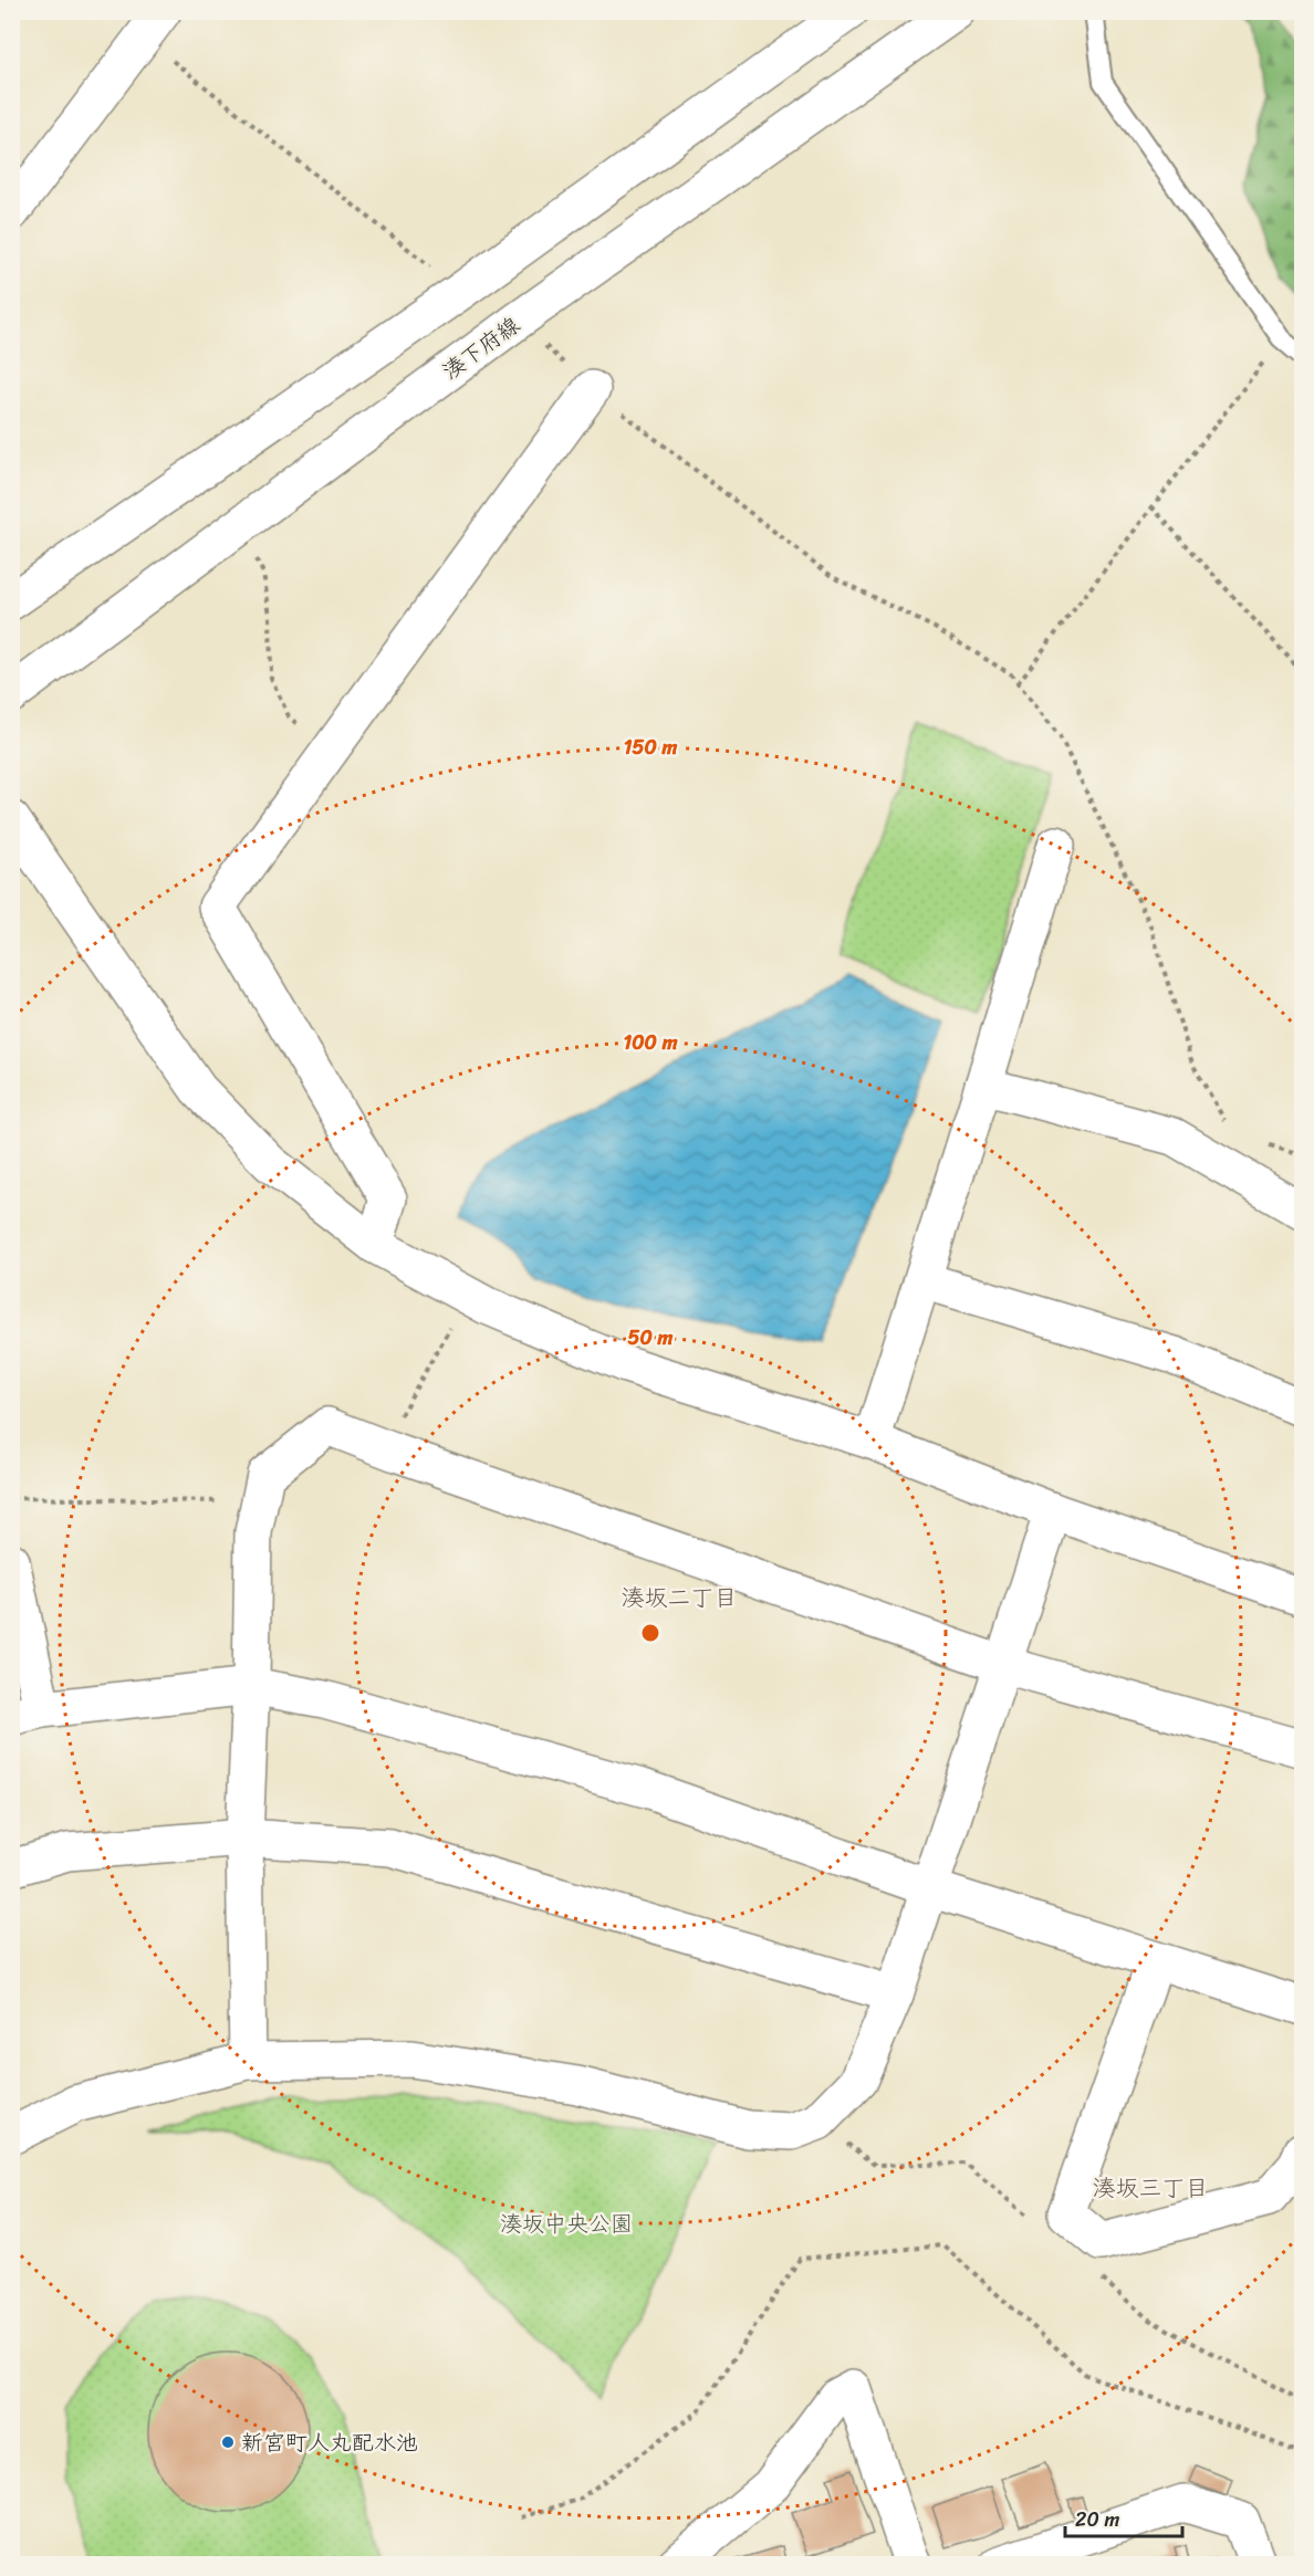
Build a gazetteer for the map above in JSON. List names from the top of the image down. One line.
{"streets":{"street":["湊下府線"]},"districts":["湊坂二丁目","湊坂三丁目"],"parks":["湊坂中央公園"],"places":["新宮町人丸配水池"],"scale_bar":"20 m","rings":["150 m","100 m","50 m"]}
